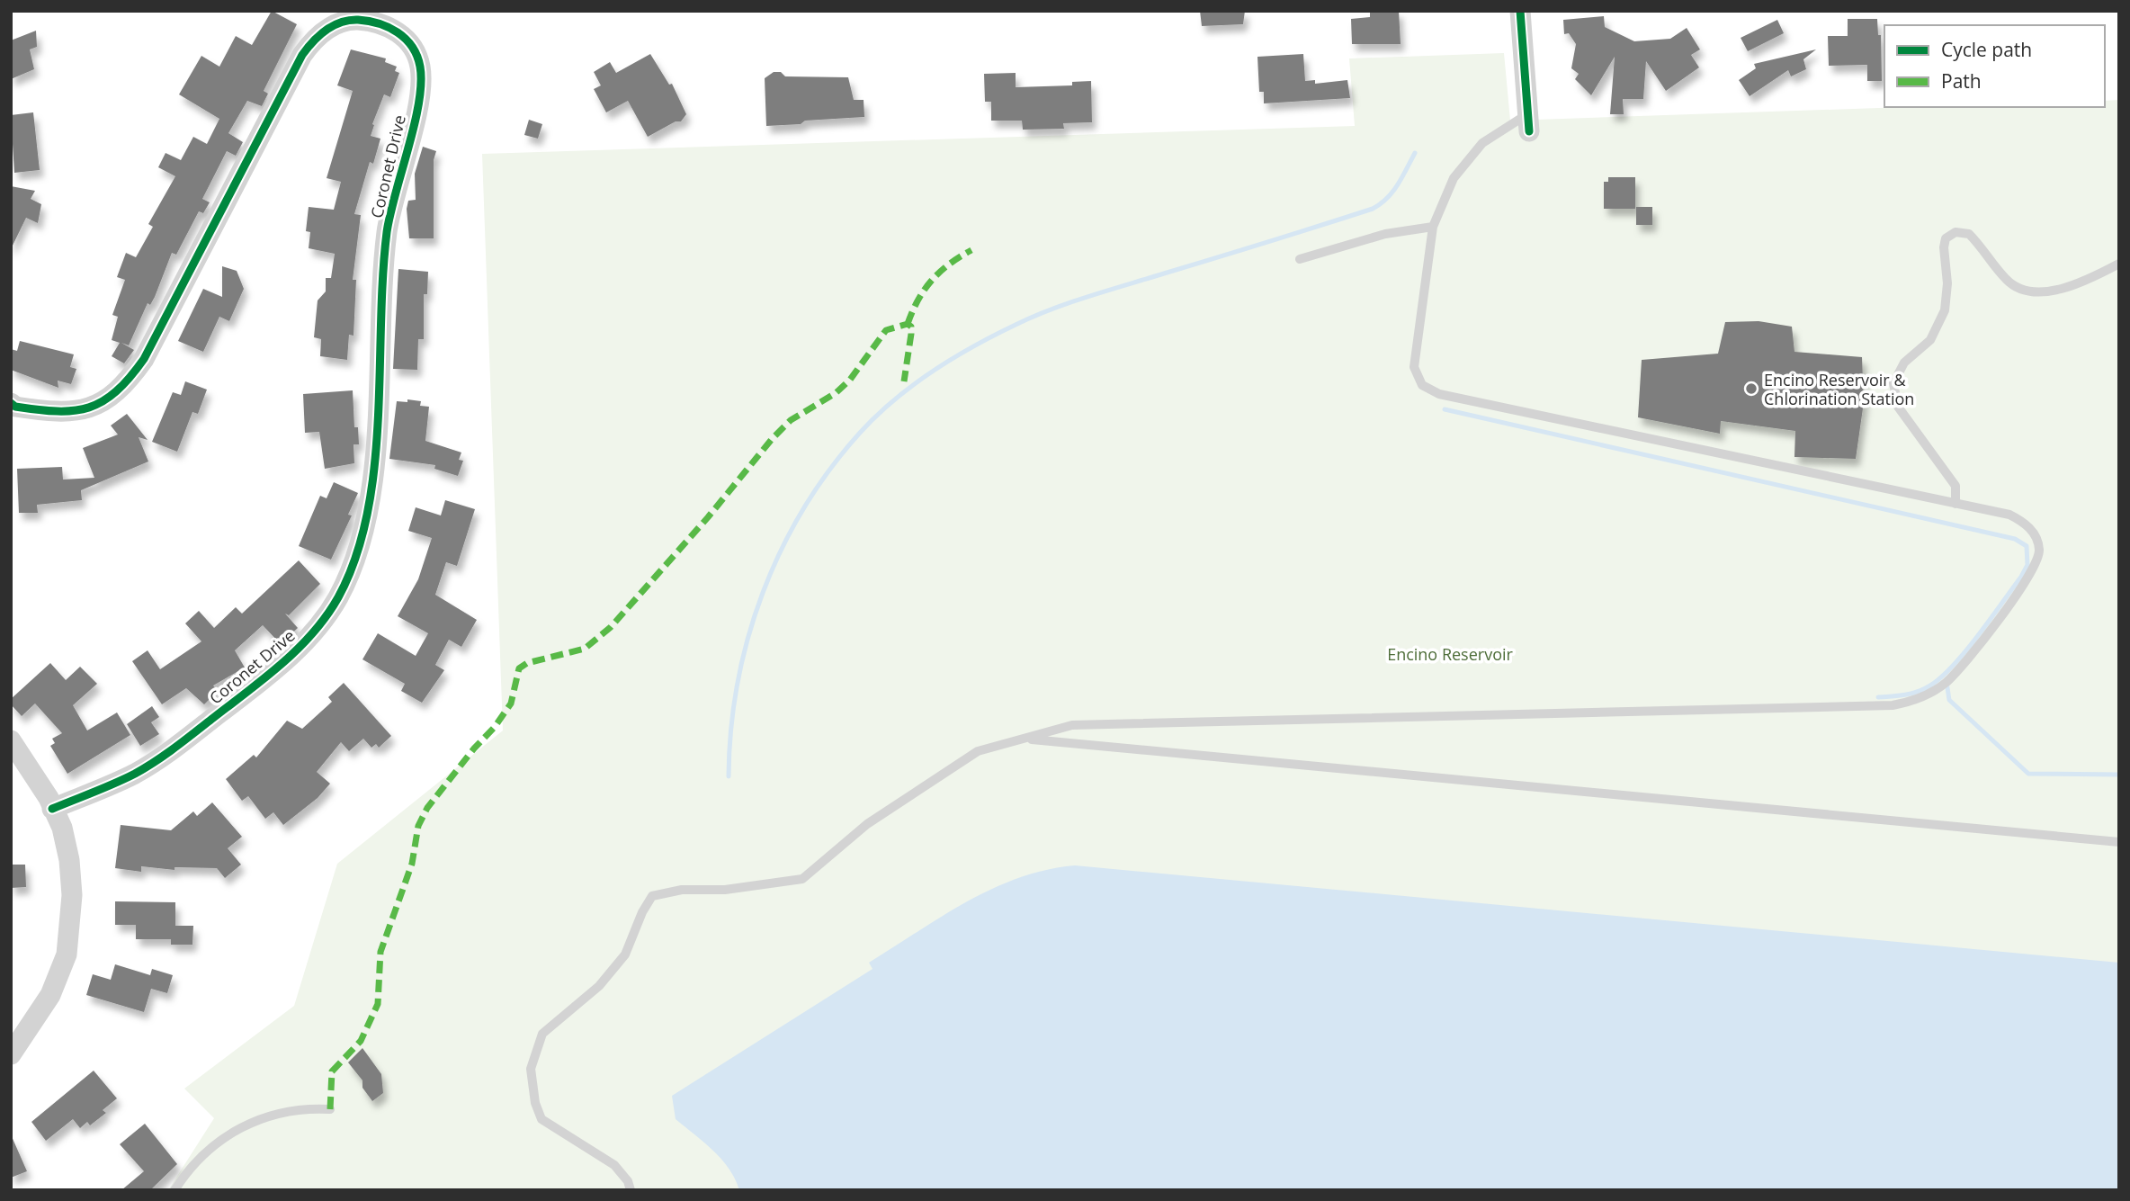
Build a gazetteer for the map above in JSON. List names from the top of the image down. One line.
{"streets":{"street":["Coronet Drive"]},"parks":["Encino Reservoir"],"places":["Encino Reservoir & Chlorination Station"],"legend":["Cycle path","Path"]}
